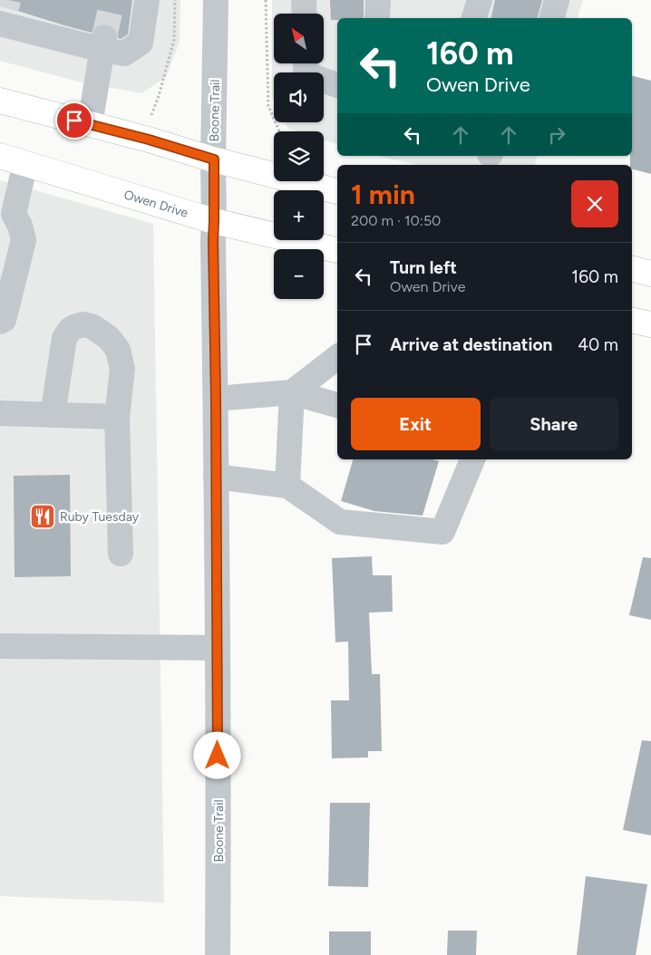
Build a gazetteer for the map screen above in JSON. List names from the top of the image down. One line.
{"streets":{"highway":["Owen Drive"],"street":["Boone Trail"]},"crossings":[["Boone Trail","Owen Drive"]],"places":{"restaurant":["Ruby Tuesday"]},"north":"top left","page":{"map_buttons":["+","−"],"turn":["160 m","Owen Drive"],"heading":["1 min","200 m · 10:50"],"list":[{"name":"Turn left","note":"Owen Drive","value":"160 m"},{"name":"Arrive at destination","value":"40 m"}],"buttons":["Exit","Share"]}}
